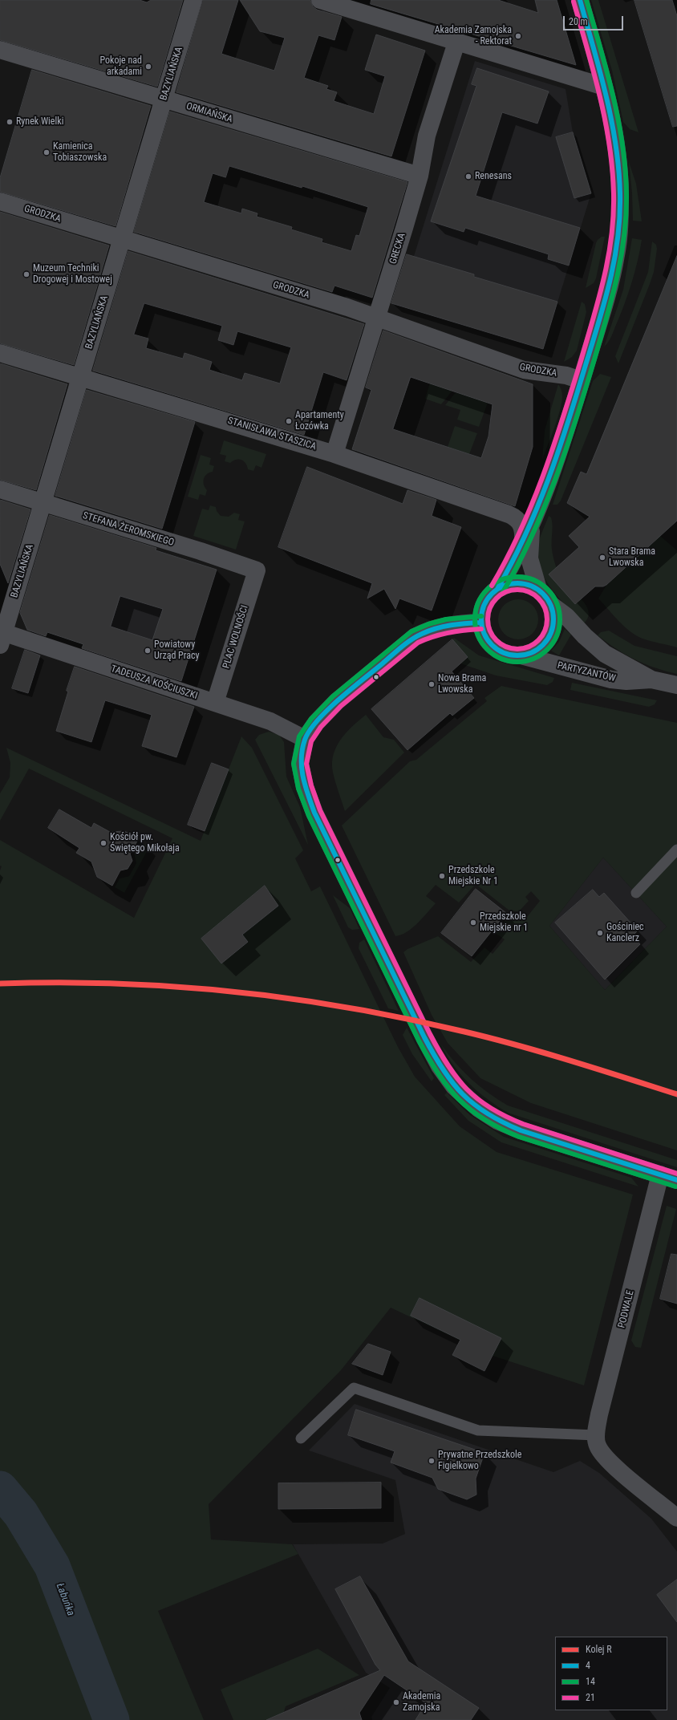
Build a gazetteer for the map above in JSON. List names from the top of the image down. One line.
{"streets":{"street":["BAZYLIAŃSKA","ORMIAŃSKA","GRODZKA","GRECKA","STANISŁAWA STASZICA","STEFANA ŻEROMSKIEGO","PLAC WOLNOŚCI","PARTYZANTÓW","TADEUSZA KOŚCIUSZKI","PODWALE"]},"crossings":[["BAZYLIAŃSKA","ORMIAŃSKA"],["BAZYLIAŃSKA","GRODZKA"],["BAZYLIAŃSKA","STANISŁAWA STASZICA"],["BAZYLIAŃSKA","STEFANA ŻEROMSKIEGO"],["BAZYLIAŃSKA","TADEUSZA KOŚCIUSZKI"],["ORMIAŃSKA","GRECKA"],["GRODZKA","GRECKA"],["GRECKA","STANISŁAWA STASZICA"],["STEFANA ŻEROMSKIEGO","PLAC WOLNOŚCI"],["PLAC WOLNOŚCI","TADEUSZA KOŚCIUSZKI"]],"water":["Łabuńka"],"places":["Akademia Zamojska - Rektorat","Pokoje nad arkadami","Rynek Wielki","Kamienica Tobiaszowska","Renesans","Muzeum Techniki Drogowej i Mostowej","Apartamenty Łozówka","Stara Brama Lwowska","Powiatowy Urząd Pracy","Nowa Brama Lwowska","Kościół pw. Świętego Mikołaja","Przedszkole Miejskie Nr 1","Przedszkole Miejskie nr 1","Gościniec Kanclerz","Prywatne Przedszkole Figielkowo","Akademia Zamojska"],"lines":["transit line 4","transit line 14","transit line 21","rail line R"],"legend":["Kolej R","4","14","21"],"scale_bar":"20 m"}
